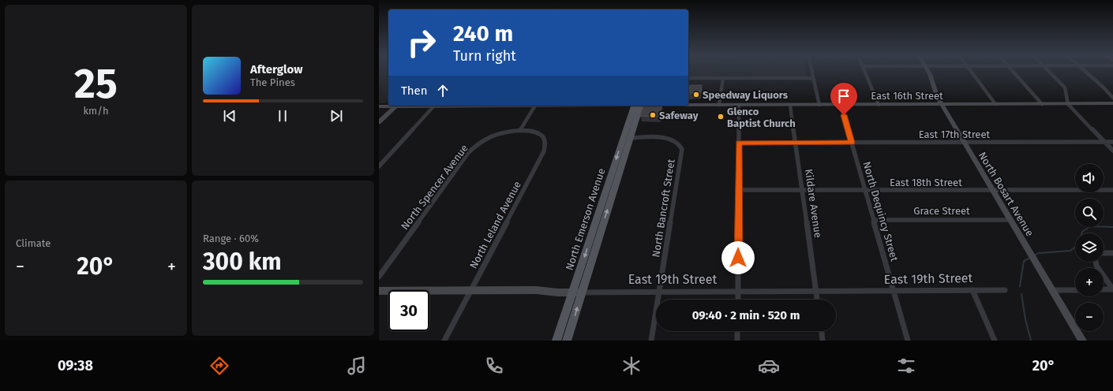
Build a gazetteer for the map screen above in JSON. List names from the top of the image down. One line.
{"streets":{"main road":["East 16th Street","North Bosart Avenue","North Emerson Avenue","East 19th Street"],"street":["East 17th Street","East 18th Street","North Spencer Avenue","Kildare Avenue","North Bancroft Street","Grace Street","North Dequincy Street","North Leland Avenue"]},"crossings":[["East 16th Street","North Bosart Avenue"],["East 16th Street","Kildare Avenue"],["East 16th Street","North Dequincy Street"],["East 17th Street","North Bosart Avenue"],["East 17th Street","Kildare Avenue"],["East 17th Street","North Dequincy Street"],["East 18th Street","North Bosart Avenue"],["East 18th Street","Kildare Avenue"],["East 18th Street","North Dequincy Street"],["North Spencer Avenue","North Leland Avenue"],["North Bosart Avenue","Grace Street"],["Kildare Avenue","East 19th Street"],["North Bancroft Street","North Emerson Avenue"],["North Bancroft Street","East 19th Street"],["Grace Street","North Dequincy Street"],["North Dequincy Street","East 19th Street"],["North Emerson Avenue","East 19th Street"],["North Leland Avenue","East 19th Street"]],"places":["Speedway Liquors","Safeway","Glenco Baptist Church"],"page":{"tile":[["25","km/h"],"Climate",["Range · 60%","300 km"]],"turn":["240 m","Turn right"],"song":["Afterglow","The Pines"],"then":"Then","map_buttons":["+","−"],"heat":["−","20°","+"],"limit":"30","trip":"09:40 · 2 min · 520 m","tabs":["09:38","20°"]}}
